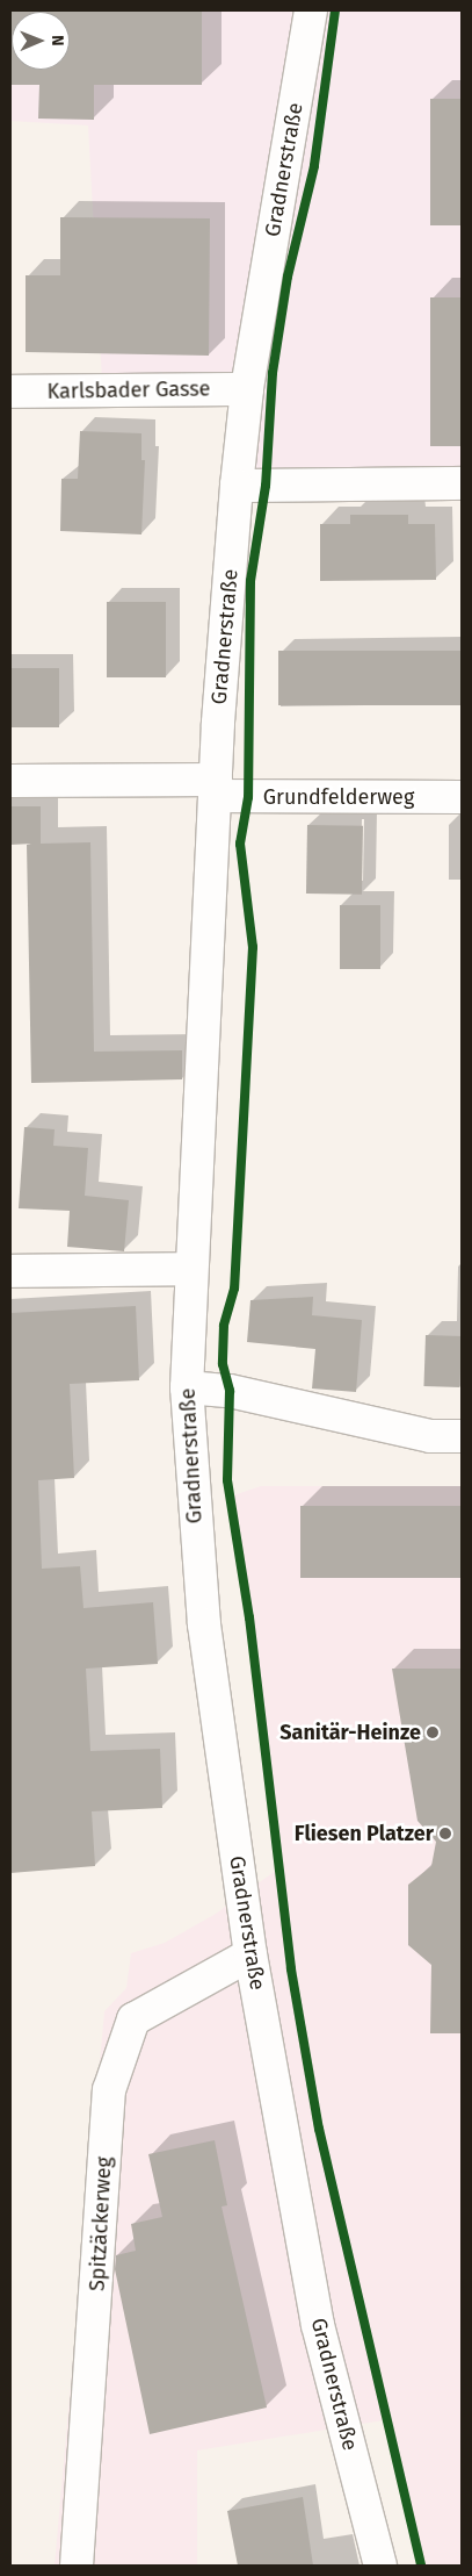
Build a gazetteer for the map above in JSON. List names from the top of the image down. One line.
{"streets":{"main road":["Gradnerstraße","Karlsbader Gasse","Grundfelderweg","Spitzäckerweg"]},"crossings":[["Gradnerstraße","Karlsbader Gasse"],["Gradnerstraße","Grundfelderweg"],["Gradnerstraße","Spitzäckerweg"]],"places":["Sanitär-Heinze","Fliesen Platzer"],"north":"right"}
